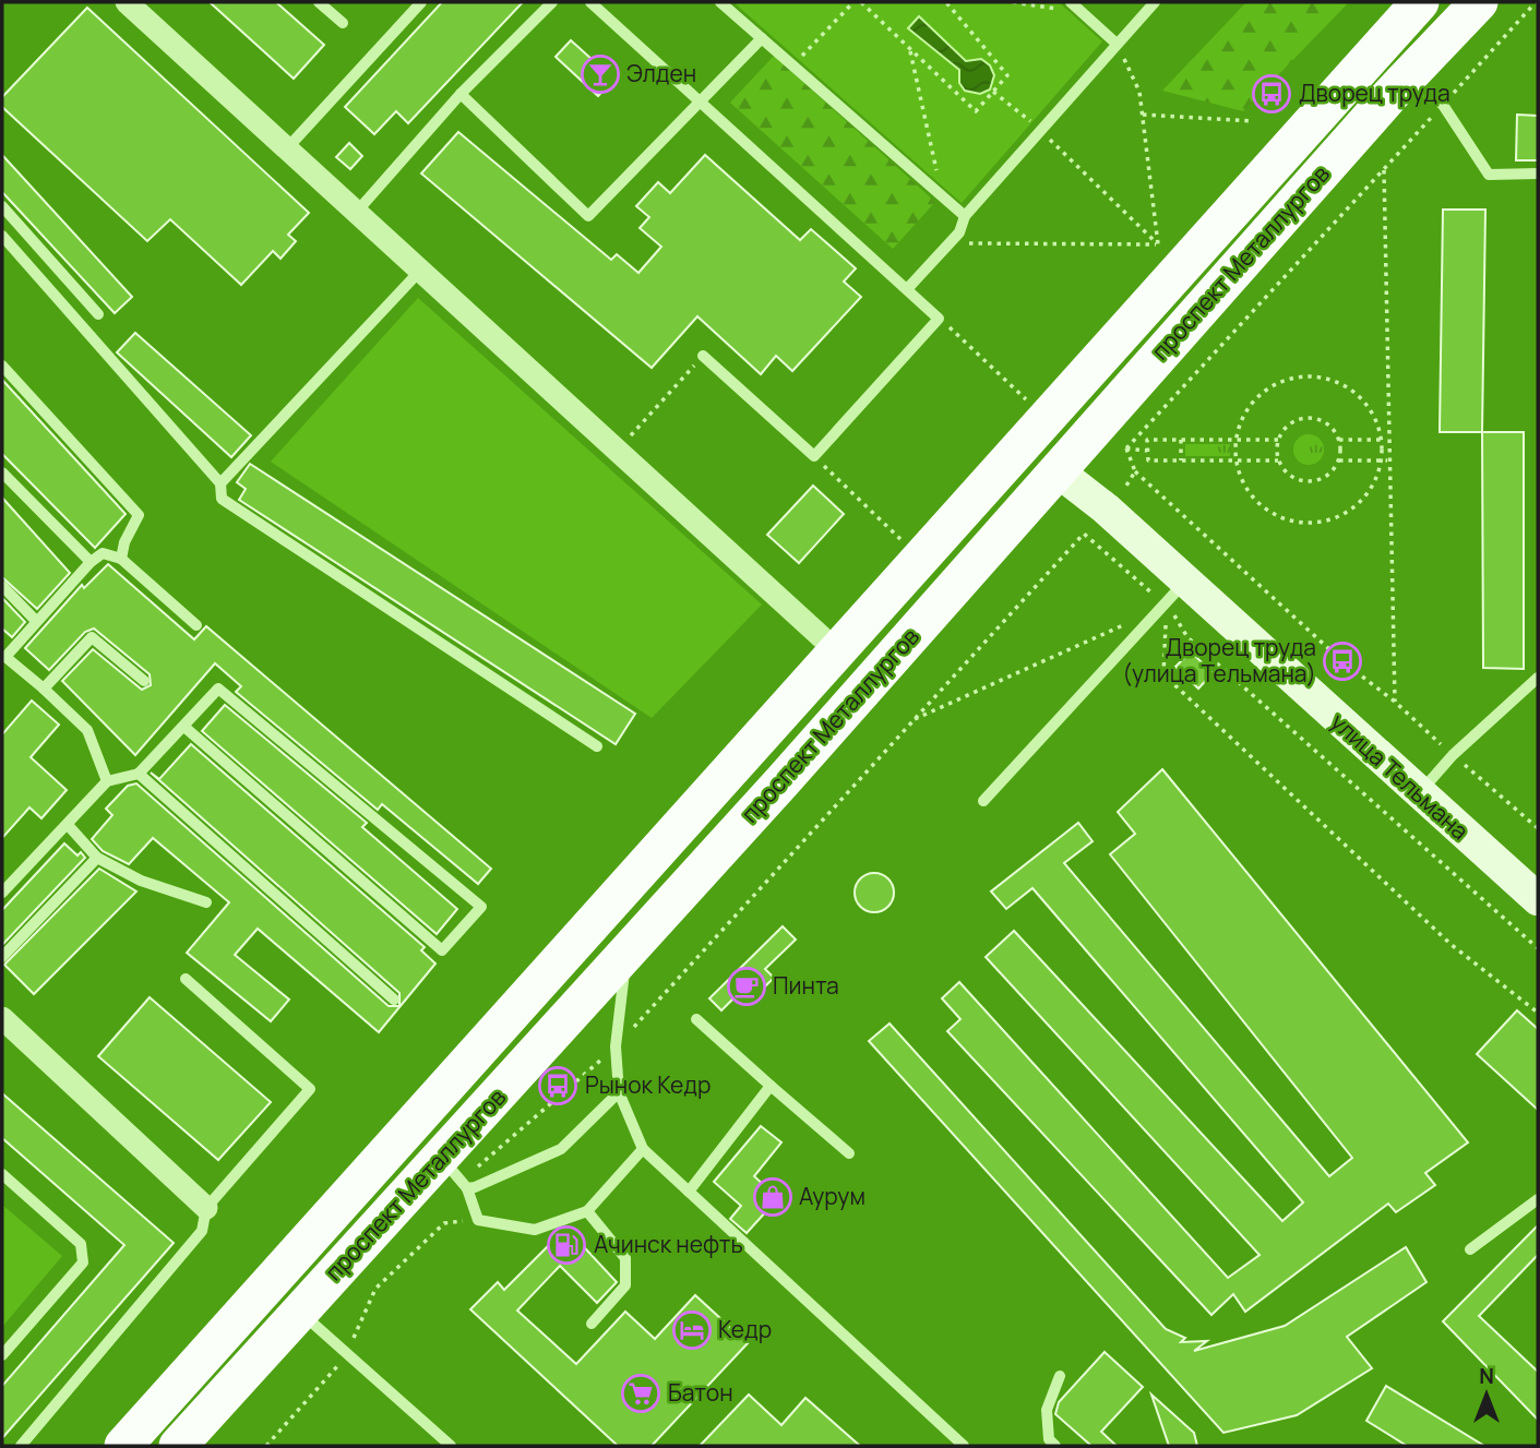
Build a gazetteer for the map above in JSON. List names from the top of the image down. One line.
{"streets":{"main road":["проспект Металлургов","улица Тельмана"]},"crossings":[["проспект Металлургов","улица Тельмана"]],"places":{"bar":["Элден"],"bus stop":["Дворец труда","Дворец труда (улица Тельмана)","Рынок Кедр"],"cafe":["Пинта"],"shop":["Аурум"],"fuel station":["Ачинск нефть"],"hotel":["Кедр"],"supermarket":["Батон"]},"north":"top"}
